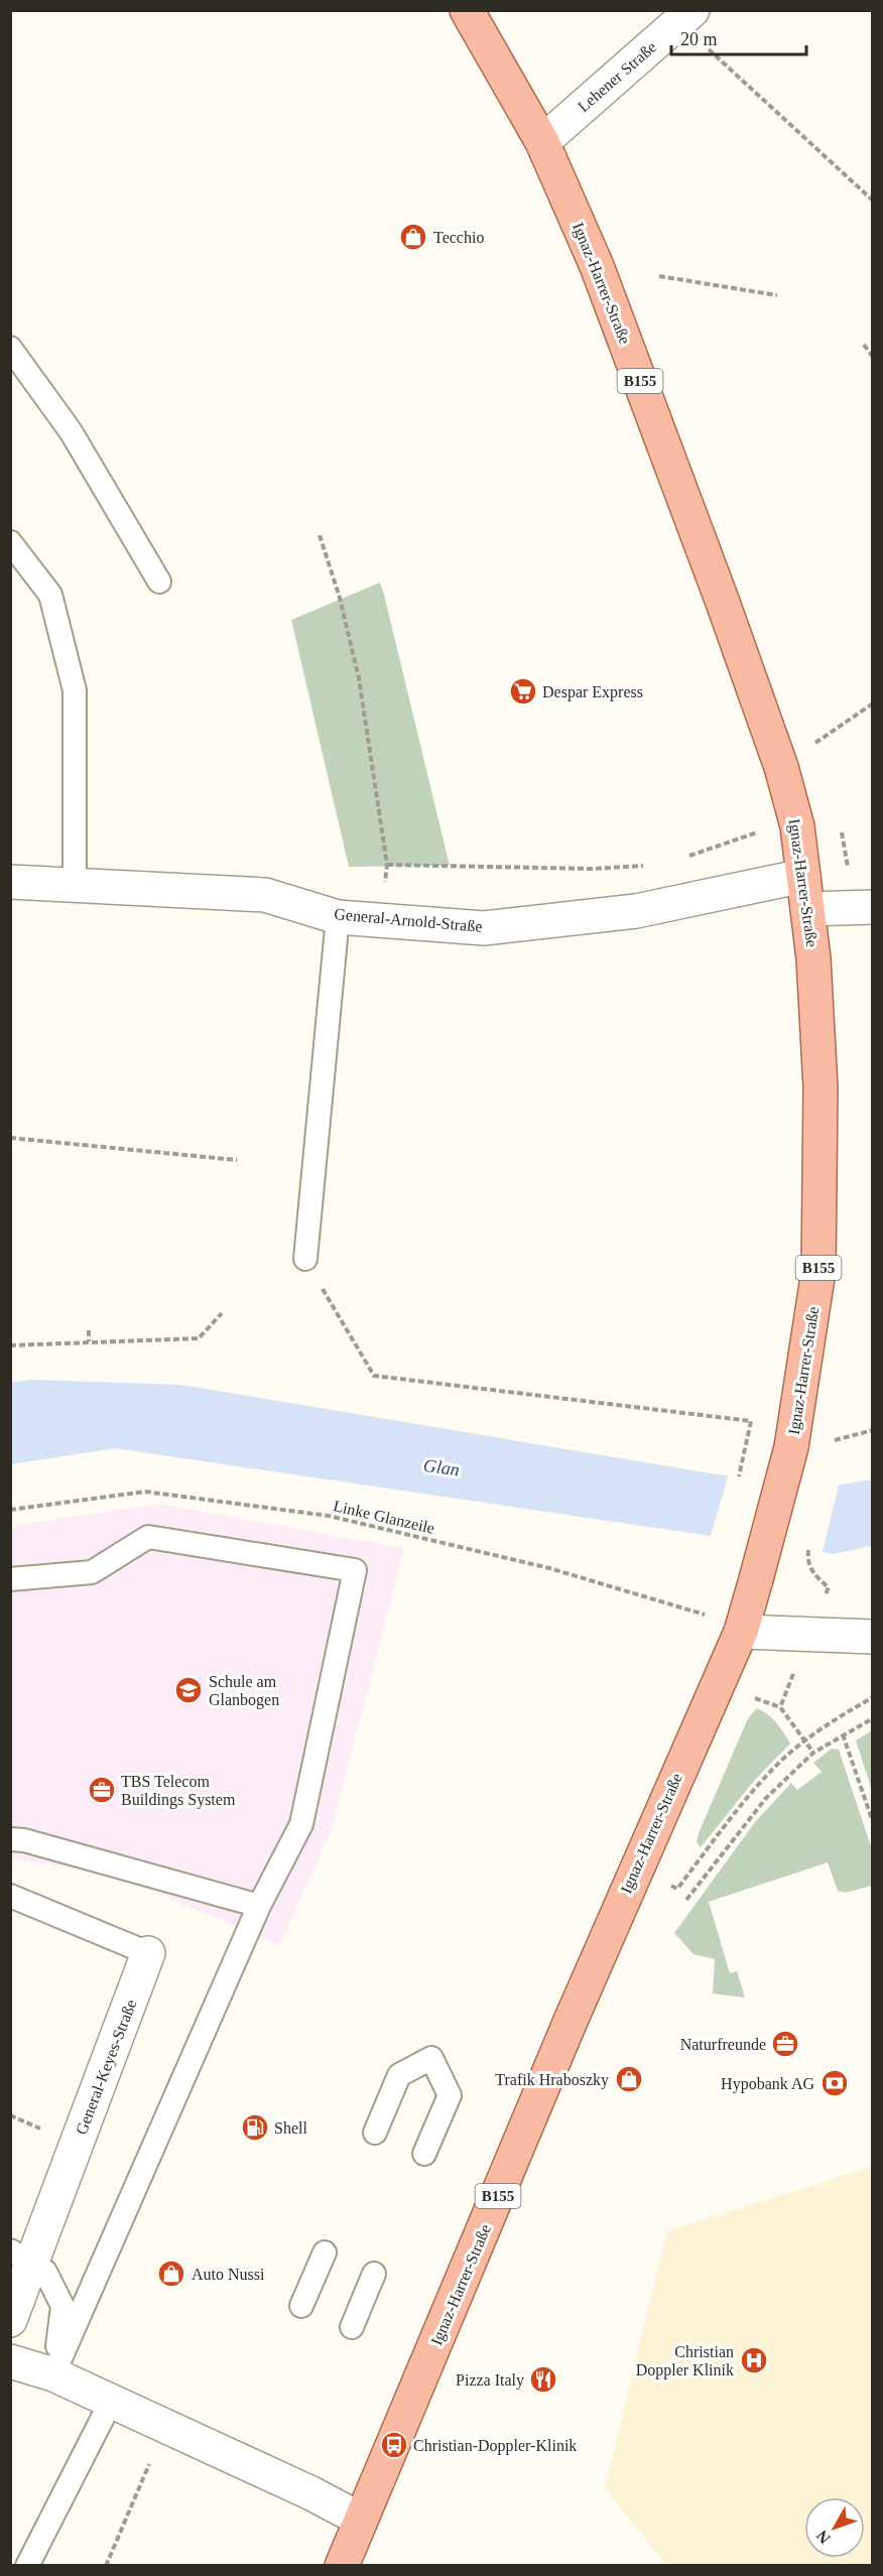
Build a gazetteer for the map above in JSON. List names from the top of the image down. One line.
{"streets":{"main road":["Ignaz-Harrer-Straße","B155"],"street":["Lehener Straße","General-Arnold-Straße","General-Keyes-Straße"],"path":["Linke Glanzeile"]},"crossings":[["Lehener Straße","Ignaz-Harrer-Straße"],["Ignaz-Harrer-Straße","General-Arnold-Straße"],["Ignaz-Harrer-Straße","Linke Glanzeile"]],"water":["Glan"],"places":{"shop":["Tecchio","Trafik Hraboszky","Auto Nussi"],"supermarket":["Despar Express"],"school or university":["Schule am Glanbogen"],"office":["TBS Telecom Buildings System","Naturfreunde"],"bank":["Hypobank AG"],"fuel station":["Shell"],"hospital":["Christian Doppler Klinik"],"restaurant":["Pizza Italy"],"bus stop":["Christian-Doppler-Klinik"]},"scale_bar":"20 m","north":"bottom left"}
